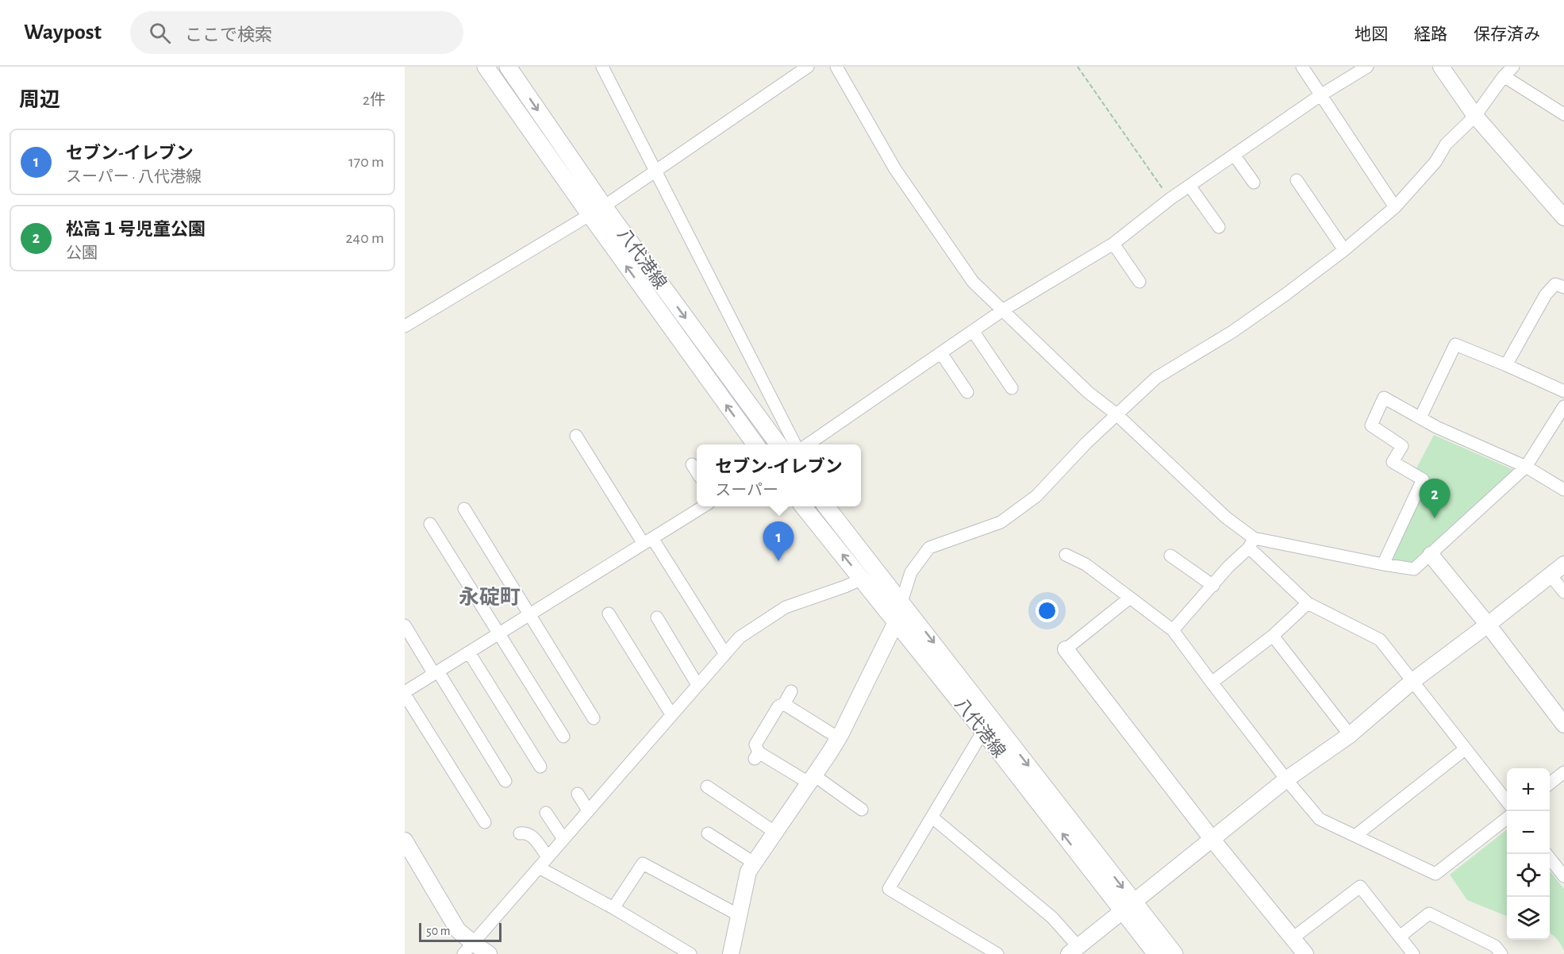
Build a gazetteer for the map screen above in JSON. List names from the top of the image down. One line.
{"streets":{"main road":["八代港線"]},"districts":["永碇町"],"scale_bar":"50 m","page":{"header":"Waypost","search":"ここで検索","nav":["地図","経路","保存済み"],"heading":["周辺","2件"],"list":[{"mark":"1","name":"セブン-イレブン","note":"スーパー · 八代港線","value":"170 m"},{"mark":"2","name":"松高１号児童公園","note":"公園","value":"240 m"}],"popup":["セブン-イレブン","スーパー"],"pins":["2","1"],"map_buttons":["+","−"],"scale":"50 m"}}
